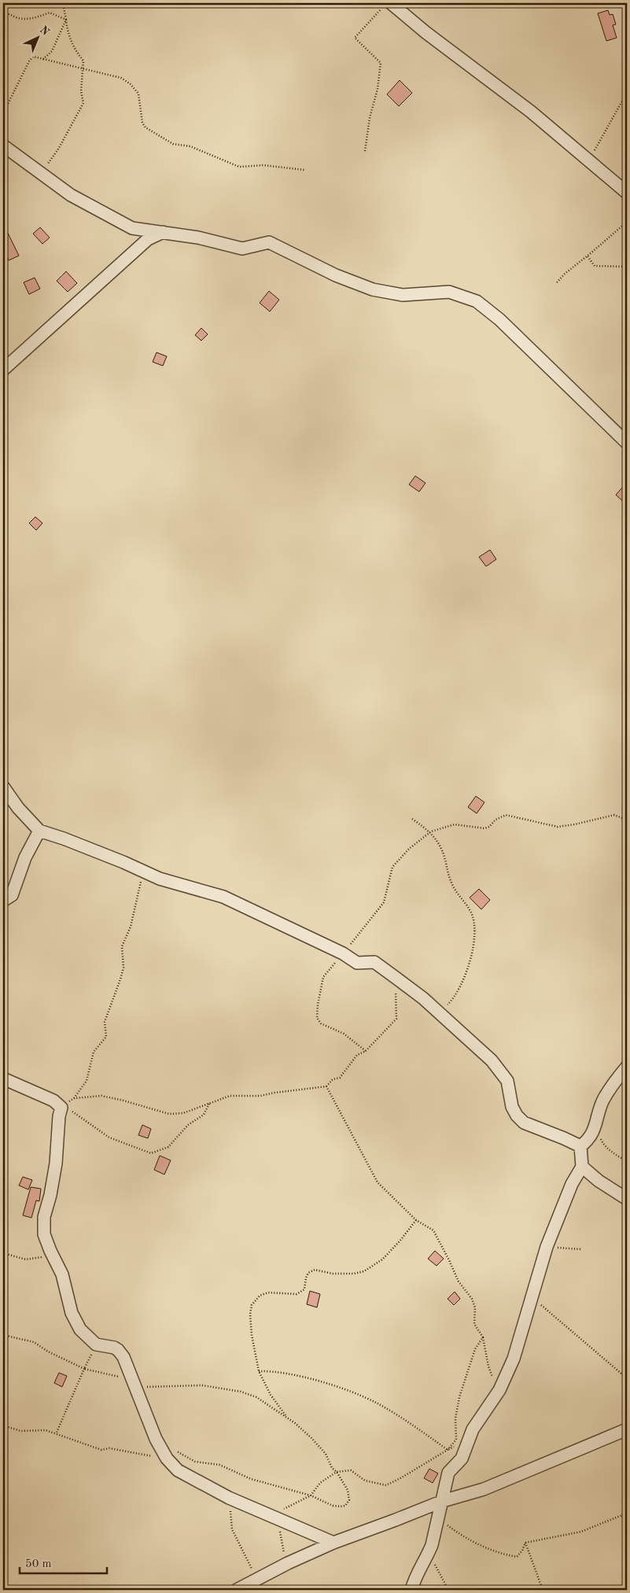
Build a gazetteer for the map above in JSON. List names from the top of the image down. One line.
{"scale_bar":"50 m","north":"top right"}
